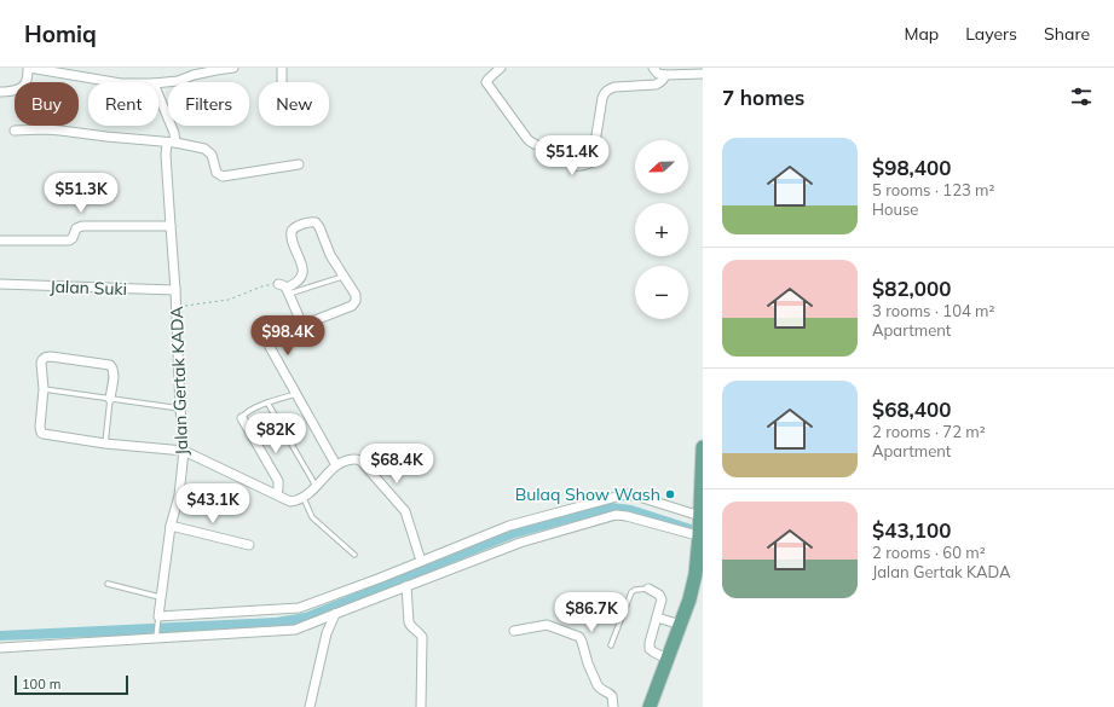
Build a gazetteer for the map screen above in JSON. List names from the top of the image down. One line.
{"streets":{"street":["Jalan Suki","Jalan Gertak KADA"]},"crossings":[["Jalan Suki","Jalan Gertak KADA"]],"places":["Bulaq Show Wash"],"scale_bar":"100 m","north":"left","page":{"header":"Homiq","nav":["Map","Layers","Share"],"heading":"7 homes","chip":["Buy","Rent","Filters","New"],"list":[{"name":"$98,400","note":"5 rooms · 123 m² · House"},{"name":"$82,000","note":"3 rooms · 104 m² · Apartment"},{"name":"$68,400","note":"2 rooms · 72 m² · Apartment"},{"name":"$43,100","note":"2 rooms · 60 m² · Jalan Gertak KADA"}],"price":["$51.4K","$51.3K","$98.4K","$82K","$68.4K","$43.1K","$86.7K"],"map_buttons":["+","−"],"scale":"100 m"}}
